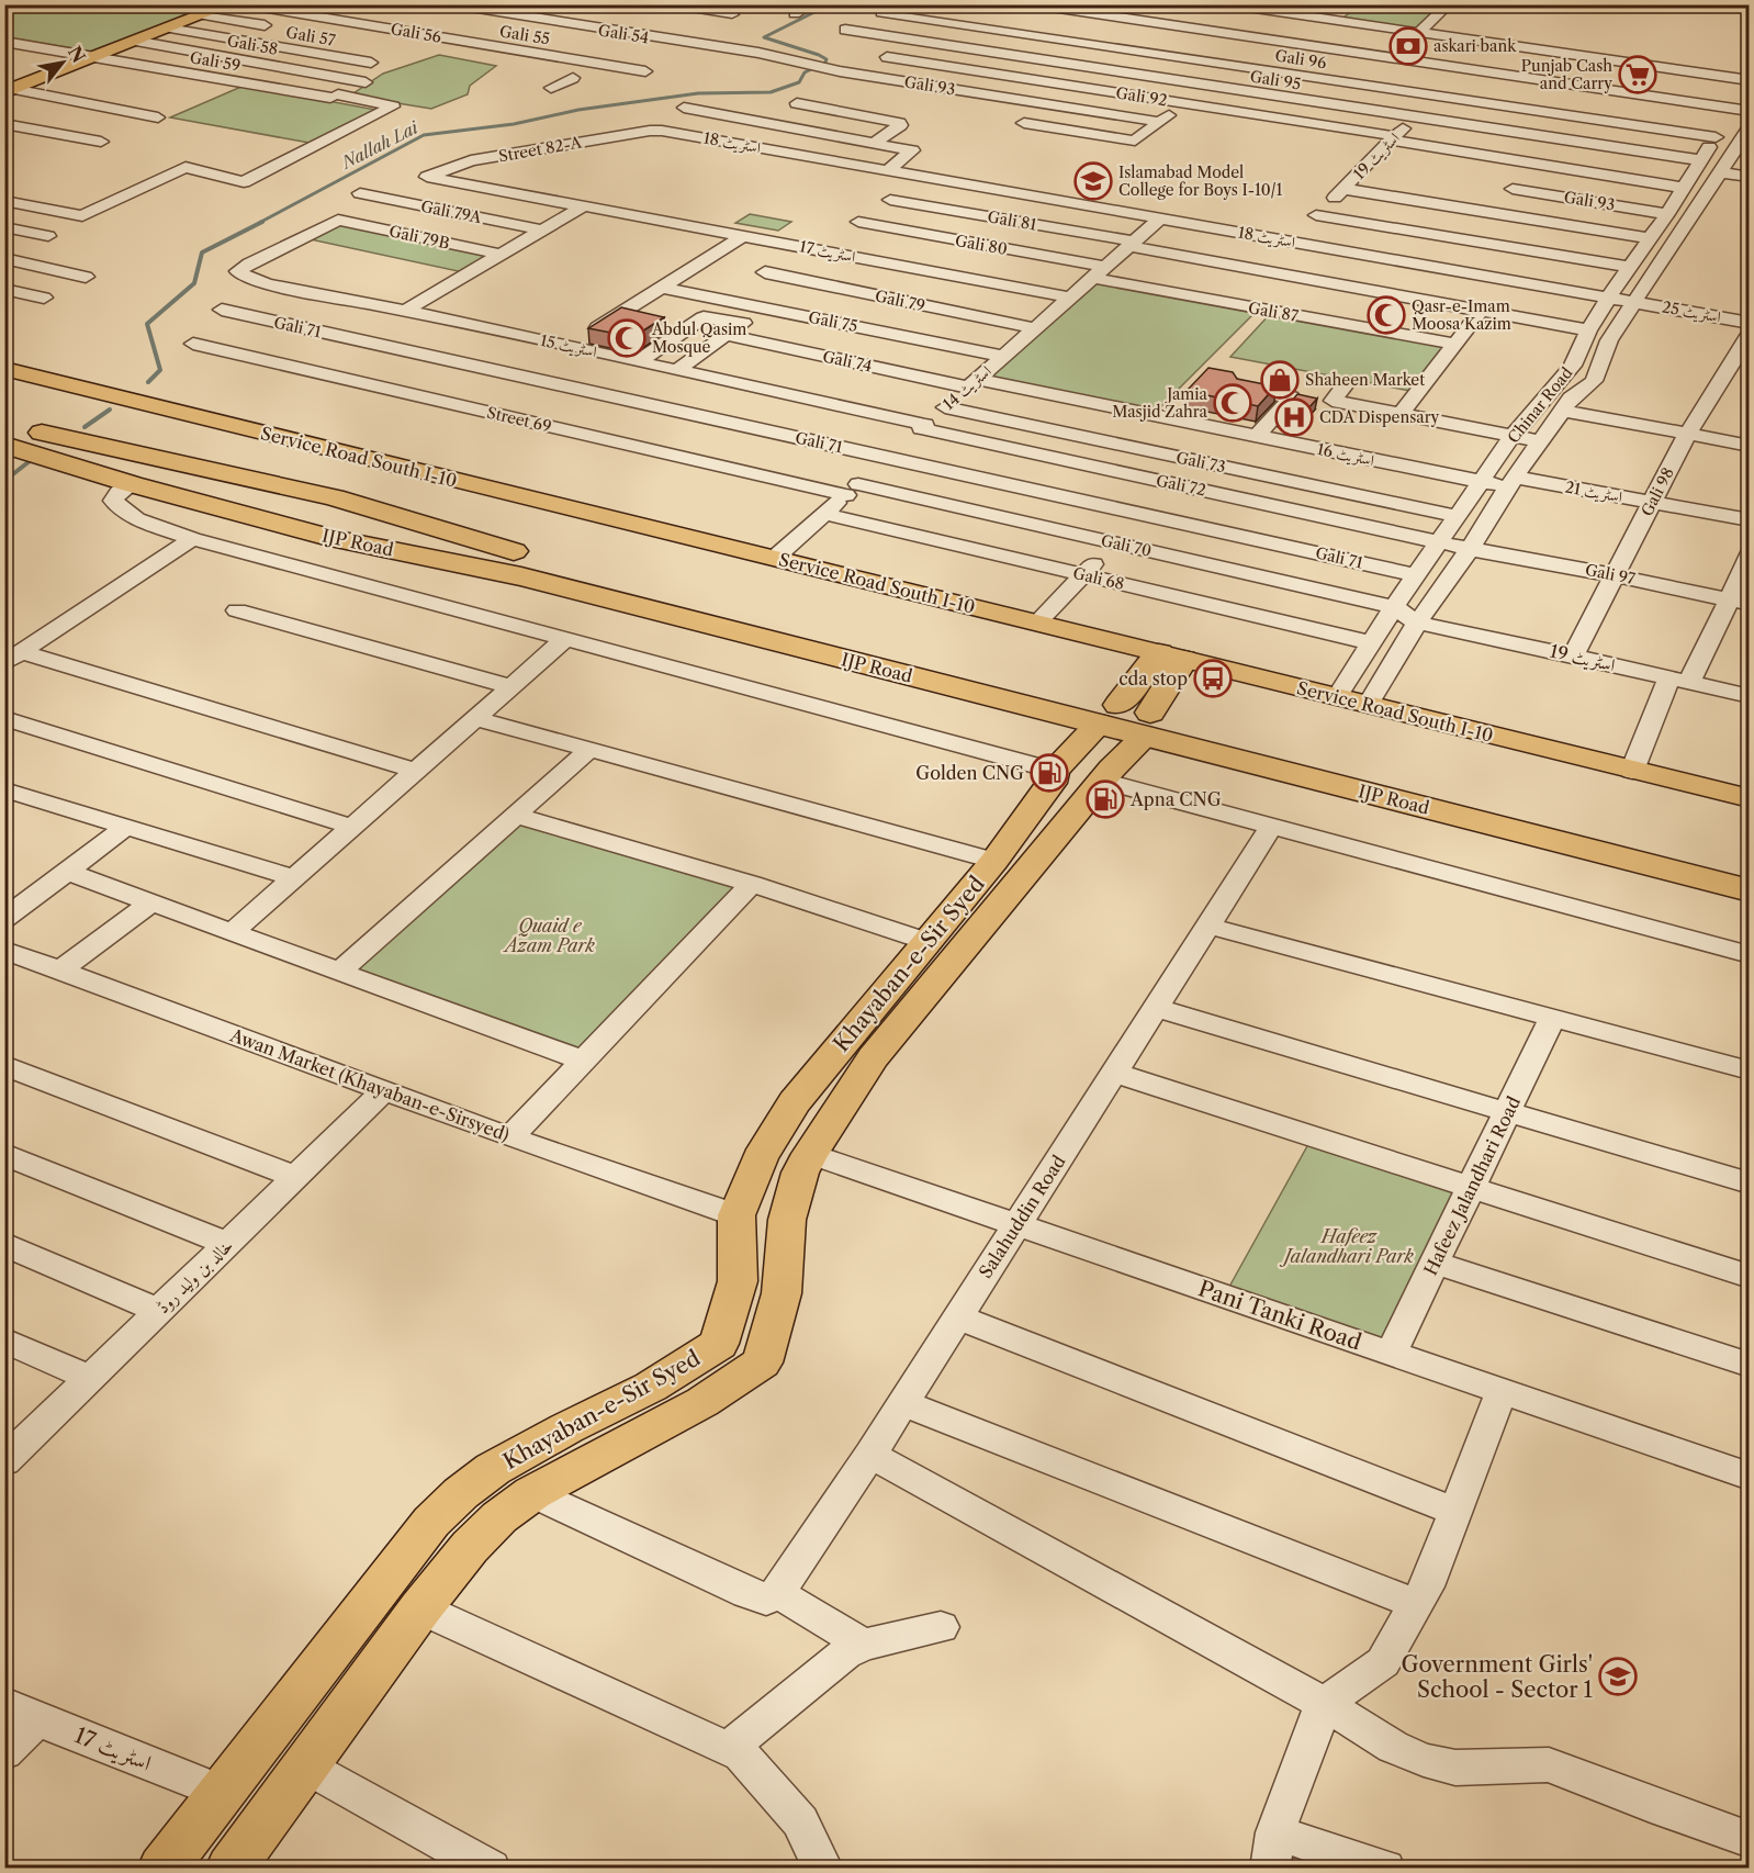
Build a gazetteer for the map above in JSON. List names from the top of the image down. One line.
{"streets":{"highway":["IJP Road"],"main road":["Service Road South I-10","Khayaban-e-Sir Syed"],"street":["Gali 55","Gali 57","Gali 58","Gali 96","Gali 59","Gali 95","Gali 93","Gali 92","اسٹریٹ 18","Street 82-A","اسٹریٹ 19","Gali 79A","Gali 81","Gali 79B","Gali 80","اسٹریٹ 17","Gali 79","Gali 87","اسٹریٹ 25","Gali 75","Gali 71","اسٹریٹ 15","Gali 74","اسٹریٹ 14","Chinar Road","Street 69","اسٹریٹ 16","Gali 73","Gali 72","اسٹریٹ 21","Gali 98","Gali 70","Gali 97","Gali 68","Awan Market (Khayaban-e-Sirsyed)","Hafeez Jalandhari Road","Salahuddin Road","خالد بن ولید روڈ","Pani Tanki Road"]},"crossings":[["Gali 96","اسٹریٹ 19"],["Gali 96","Chinar Road"],["Gali 95","اسٹریٹ 19"],["Gali 95","Chinar Road"],["Gali 93","Chinar Road"],["Gali 92","اسٹریٹ 19"],["Gali 92","Chinar Road"],["اسٹریٹ 18","Street 82-A"],["اسٹریٹ 18","اسٹریٹ 19"],["اسٹریٹ 18","اسٹریٹ 25"],["اسٹریٹ 18","اسٹریٹ 14"],["اسٹریٹ 18","Chinar Road"],["Street 82-A","اسٹریٹ 17"],["اسٹریٹ 19","Chinar Road"],["اسٹریٹ 19","Gali 98"],["Gali 81","اسٹریٹ 14"],["Gali 81","Chinar Road"],["Gali 79B","Gali 71"],["Gali 79B","اسٹریٹ 15"],["Gali 80","Gali 87"],["Gali 80","اسٹریٹ 14"],["اسٹریٹ 17","اسٹریٹ 14"],["اسٹریٹ 17","Khayaban-e-Sir Syed"],["Gali 79","اسٹریٹ 14"],["Gali 87","اسٹریٹ 14"],["اسٹریٹ 25","Chinar Road"],["Gali 75","اسٹریٹ 14"],["Gali 71","اسٹریٹ 15"],["Gali 71","اسٹریٹ 14"],["Gali 71","Chinar Road"],["اسٹریٹ 15","اسٹریٹ 14"],["اسٹریٹ 15","Gali 72"],["Gali 74","اسٹریٹ 14"],["Gali 74","اسٹریٹ 16"],["اسٹریٹ 14","Street 69"],["اسٹریٹ 14","اسٹریٹ 16"],["اسٹریٹ 14","Service Road South I-10"],["اسٹریٹ 14","Gali 73"],["اسٹریٹ 14","Gali 72"],["اسٹریٹ 14","Gali 70"],["اسٹریٹ 14","Gali 68"],["Chinar Road","اسٹریٹ 16"],["Chinar Road","Service Road South I-10"],["Chinar Road","Gali 73"],["Chinar Road","Gali 72"],["Chinar Road","اسٹریٹ 21"],["Chinar Road","Gali 70"],["Chinar Road","Gali 97"],["Chinar Road","Gali 68"],["Street 69","Gali 70"],["اسٹریٹ 16","اسٹریٹ 21"],["Gali 72","Gali 97"],["اسٹریٹ 21","Gali 98"],["Gali 98","Gali 97"],["IJP Road","Khayaban-e-Sir Syed"],["Khayaban-e-Sir Syed","Awan Market (Khayaban-e-Sirsyed)"],["Khayaban-e-Sir Syed","Pani Tanki Road"],["Awan Market (Khayaban-e-Sirsyed)","خالد بن ولید روڈ"],["Hafeez Jalandhari Road","Pani Tanki Road"],["Salahuddin Road","Pani Tanki Road"]],"water":["Nallah Lai"],"parks":["Quaid e Azam Park","Hafeez Jalandhari Park"],"places":{"bank":["askari bank"],"supermarket":["Punjab Cash and Carry"],"school or university":["Islamabad Model College for Boys I-10/1","Government Girls' School - Sector 1"],"mosque":["Qasr-e-Imam Moosa Kazim","Abdul Qasim Mosque","Jamia Masjid Zahra"],"shop":["Shaheen Market"],"hospital":["CDA Dispensary"],"bus stop":["cda stop"],"fuel station":["Golden CNG","Apna CNG"]},"north":"top right"}
